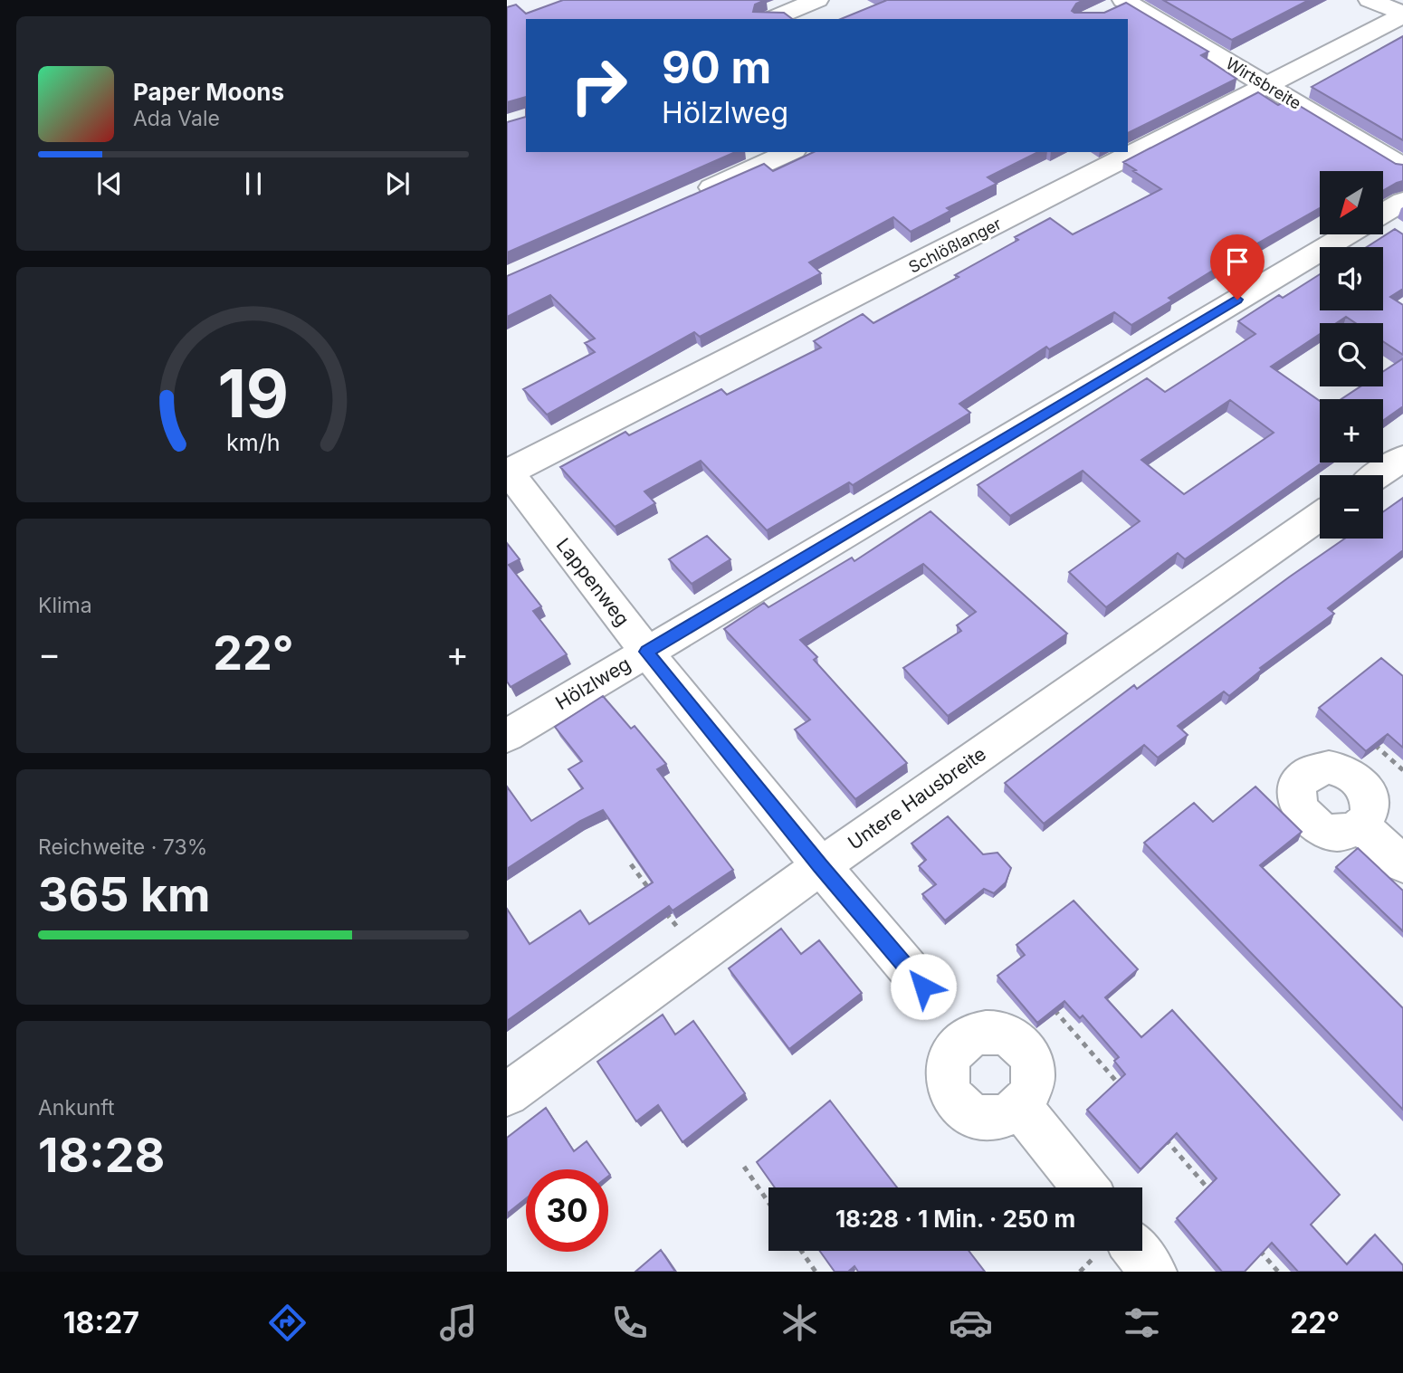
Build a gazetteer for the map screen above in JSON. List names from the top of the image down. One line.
{"streets":{"street":["Wirtsbreite","Schlößlanger","Lappenweg","Hölzlweg","Untere Hausbreite"]},"crossings":[["Wirtsbreite","Schlößlanger"],["Schlößlanger","Lappenweg"],["Lappenweg","Hölzlweg"],["Lappenweg","Untere Hausbreite"]],"north":"bottom left","page":{"turn":["90 m","Hölzlweg"],"song":["Paper Moons","Ada Vale"],"map_buttons":["+","−"],"tile":["Klima",["Reichweite · 73%","365 km"],["Ankunft","18:28"]],"heat":["−","22°","+"],"limit":"30","trip":"18:28 · 1 Min. · 250 m","tabs":["18:27","22°"],"gauge":["19","km/h"]}}
